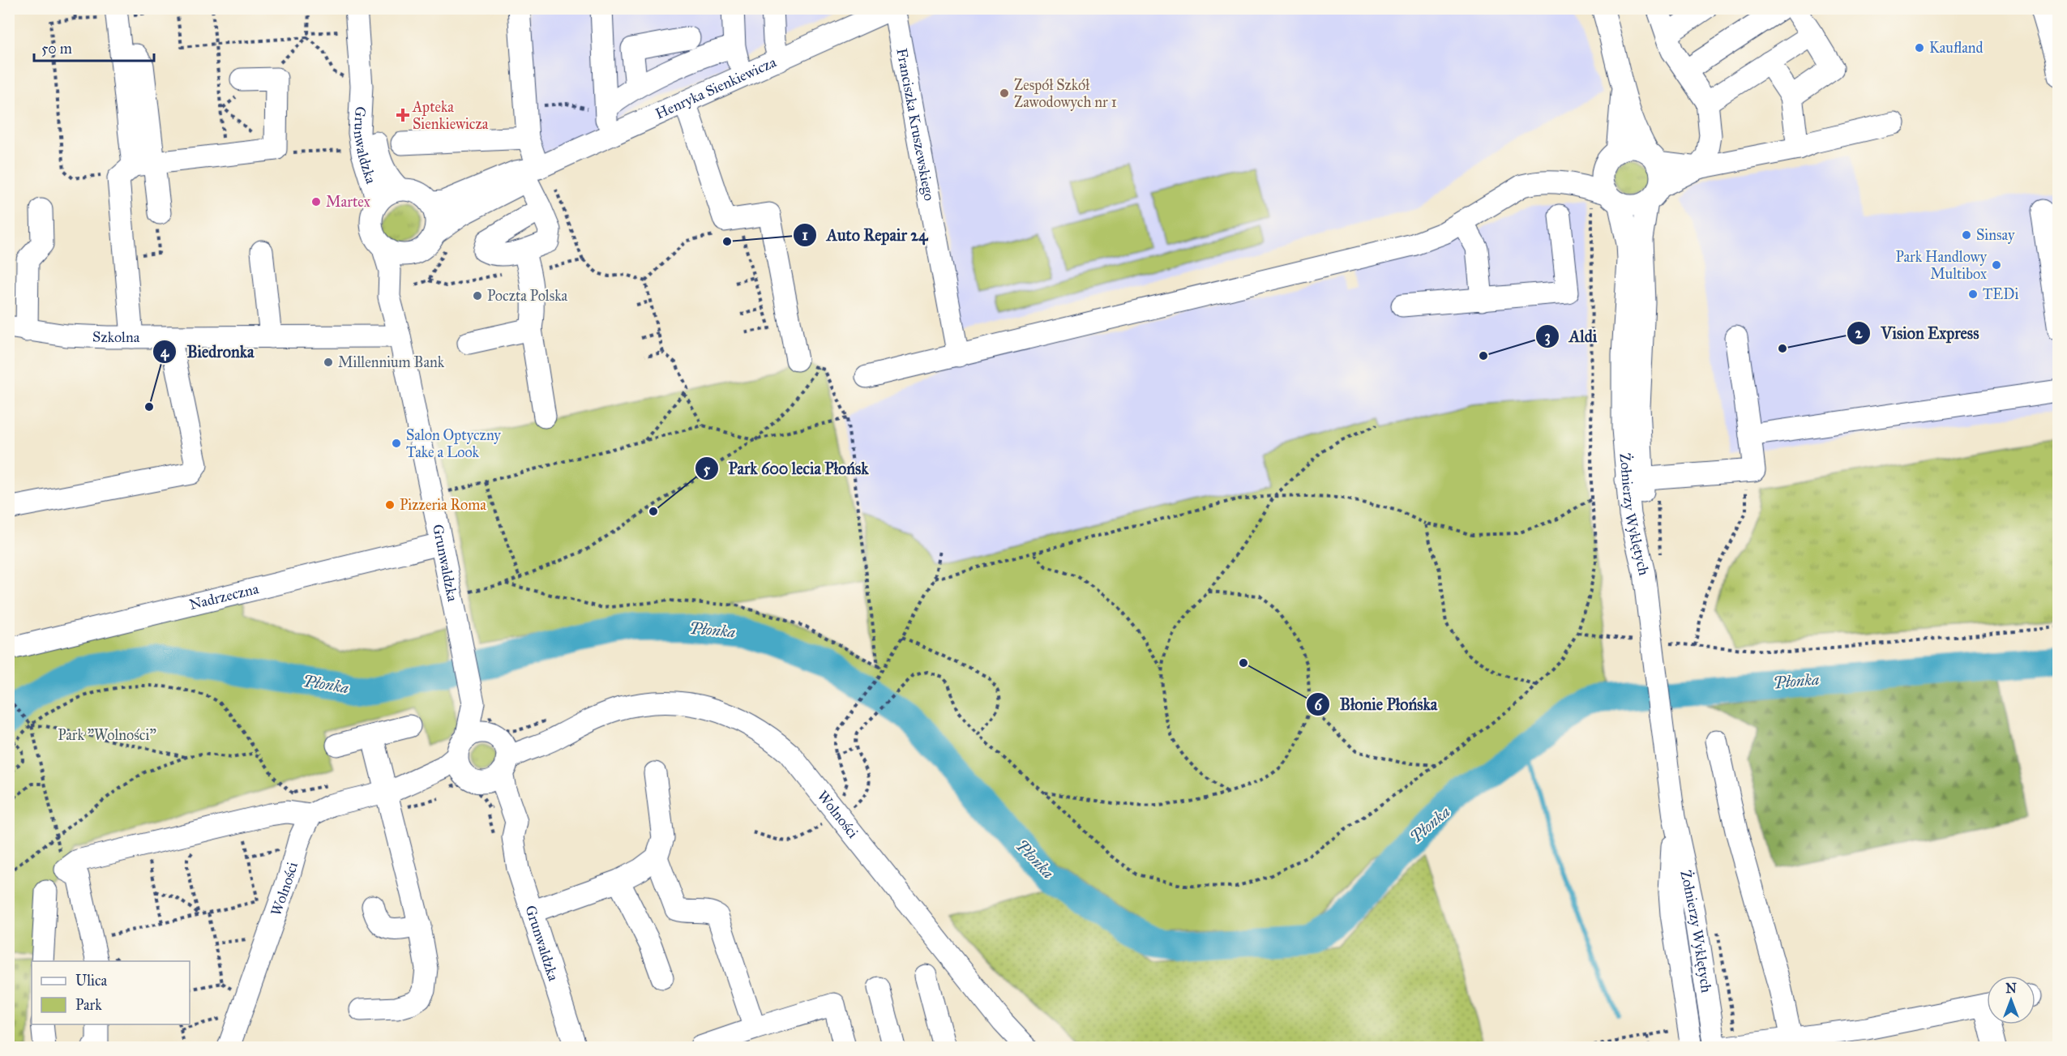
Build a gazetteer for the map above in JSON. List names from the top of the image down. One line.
{"streets":{"street":["Henryka Sienkiewicza","Franciszka Kruszewskiego","Grunwaldzka","Szkolna","Żołnierzy Wyklętych","Nadrzeczna","Wolności"]},"crossings":[["Henryka Sienkiewicza","Franciszka Kruszewskiego"],["Henryka Sienkiewicza","Grunwaldzka"],["Grunwaldzka","Szkolna"],["Grunwaldzka","Nadrzeczna"],["Grunwaldzka","Wolności"]],"water":["Płonka"],"parks":["Park \"Wolności\""],"places":{"other":["Kaufland","Zespół Szkół Zawodowych nr 1","Martex","Sinsay","Auto Repair 24","Park Handlowy Multibox","TEDi","Poczta Polska","Vision Express","Aldi","Millennium Bank","Biedronka","Salon Optyczny Take a Look","Pizzeria Roma","Park 600 lecia Płońsk","Błonie Płońska"],"health":["Apteka Sienkiewicza"]},"legend":["Ulica","Park"],"scale_bar":"50 m","north":"top"}
